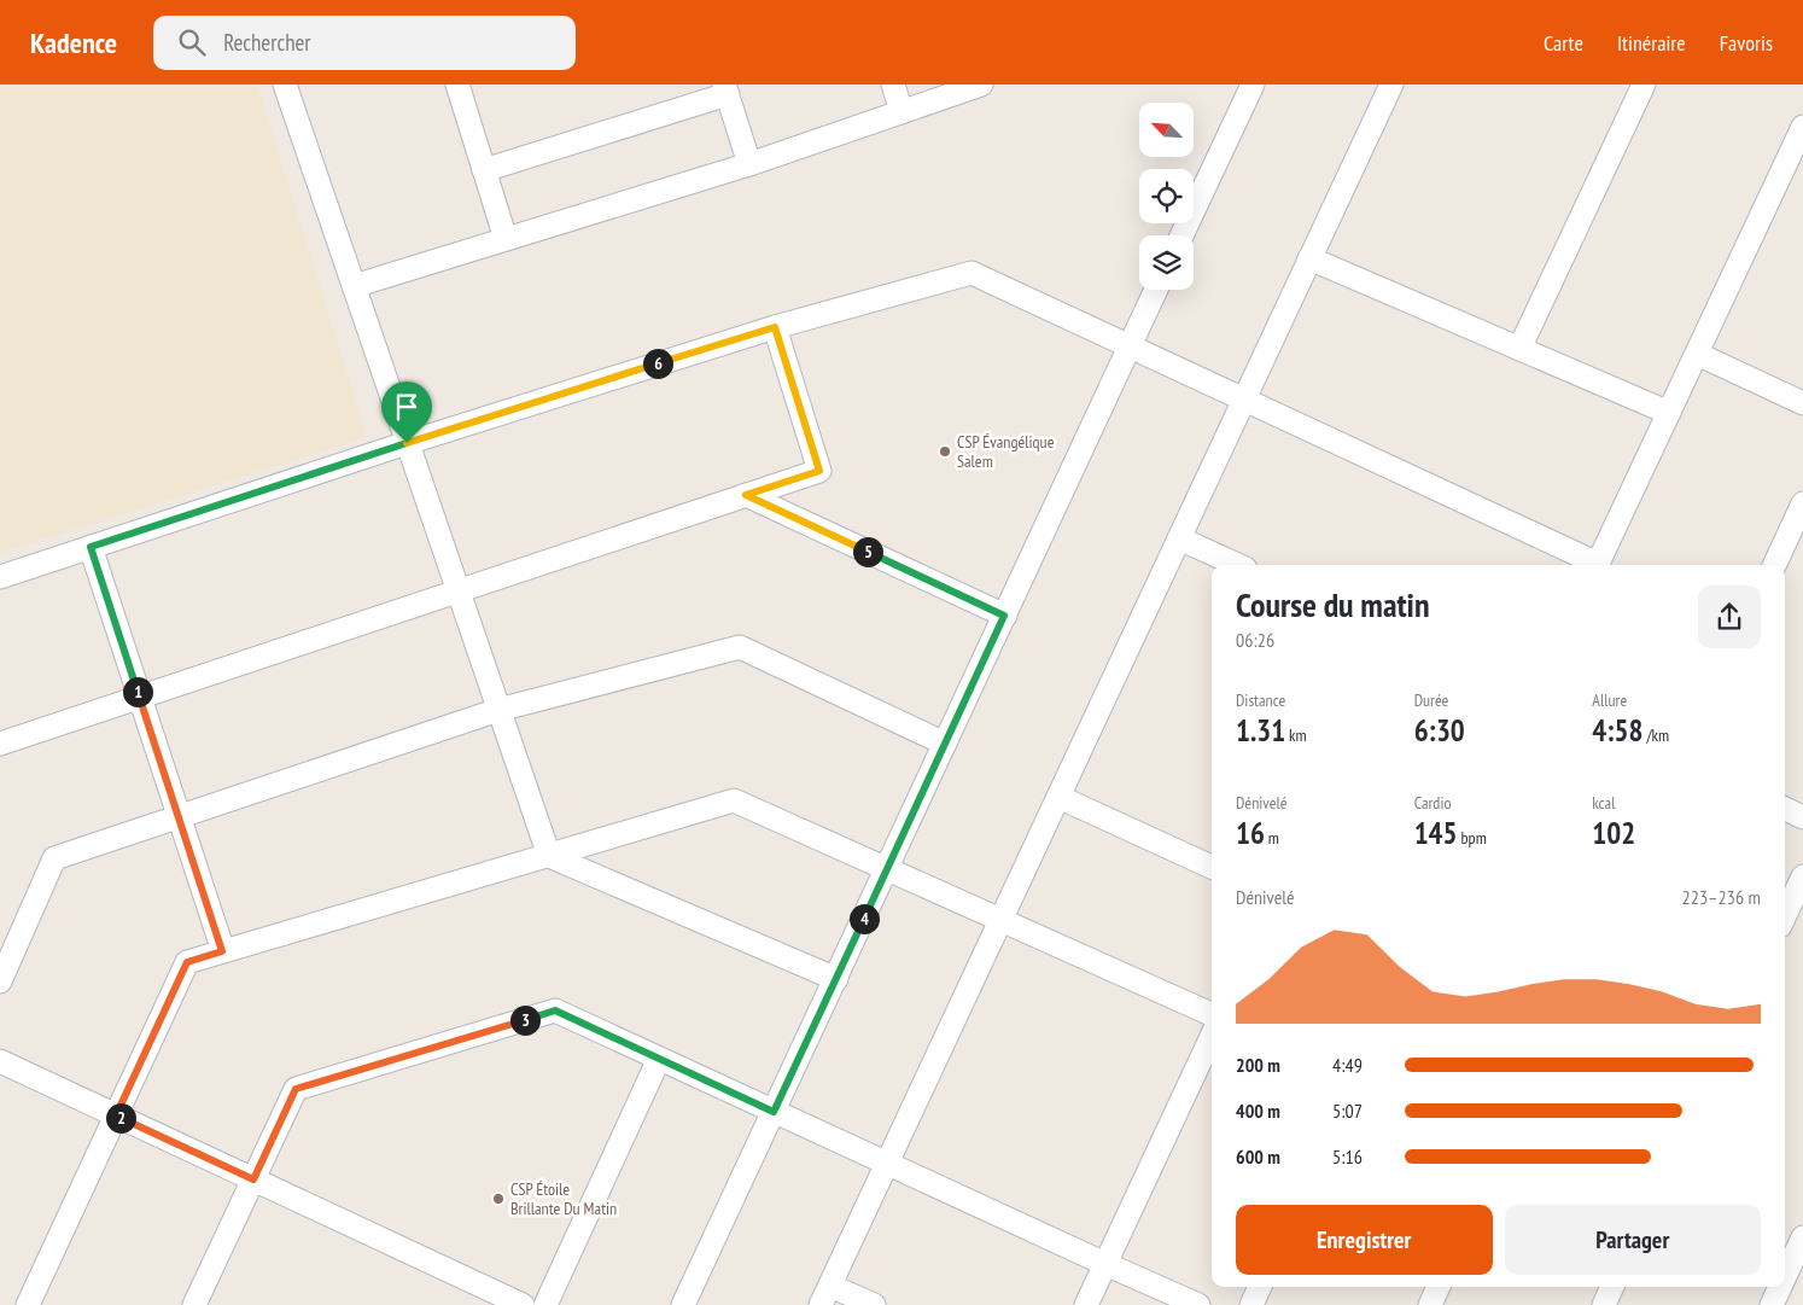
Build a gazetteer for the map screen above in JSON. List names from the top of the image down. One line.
{"places":["CSP Évangélique Salem","CSP Étoile Brillante Du Matin"],"north":"top left","page":{"header":"Kadence","search":"Rechercher","nav":["Carte","Itinéraire","Favoris"],"pins":["6","5","1","4","3","2"],"heading":["Course du matin","06:26"],"stats":[["Distance","1.31 km"],["Durée","6:30"],["Allure","4:58 /km"],["Dénivelé","16 m"],["Cardio","145 bpm"],["kcal","102"]],"chart":["Dénivelé","223–236 m"],"list":[{"name":"200 m","note":"4:49"},{"name":"400 m","note":"5:07"},{"name":"600 m","note":"5:16"}],"buttons":["Enregistrer","Partager"]}}
